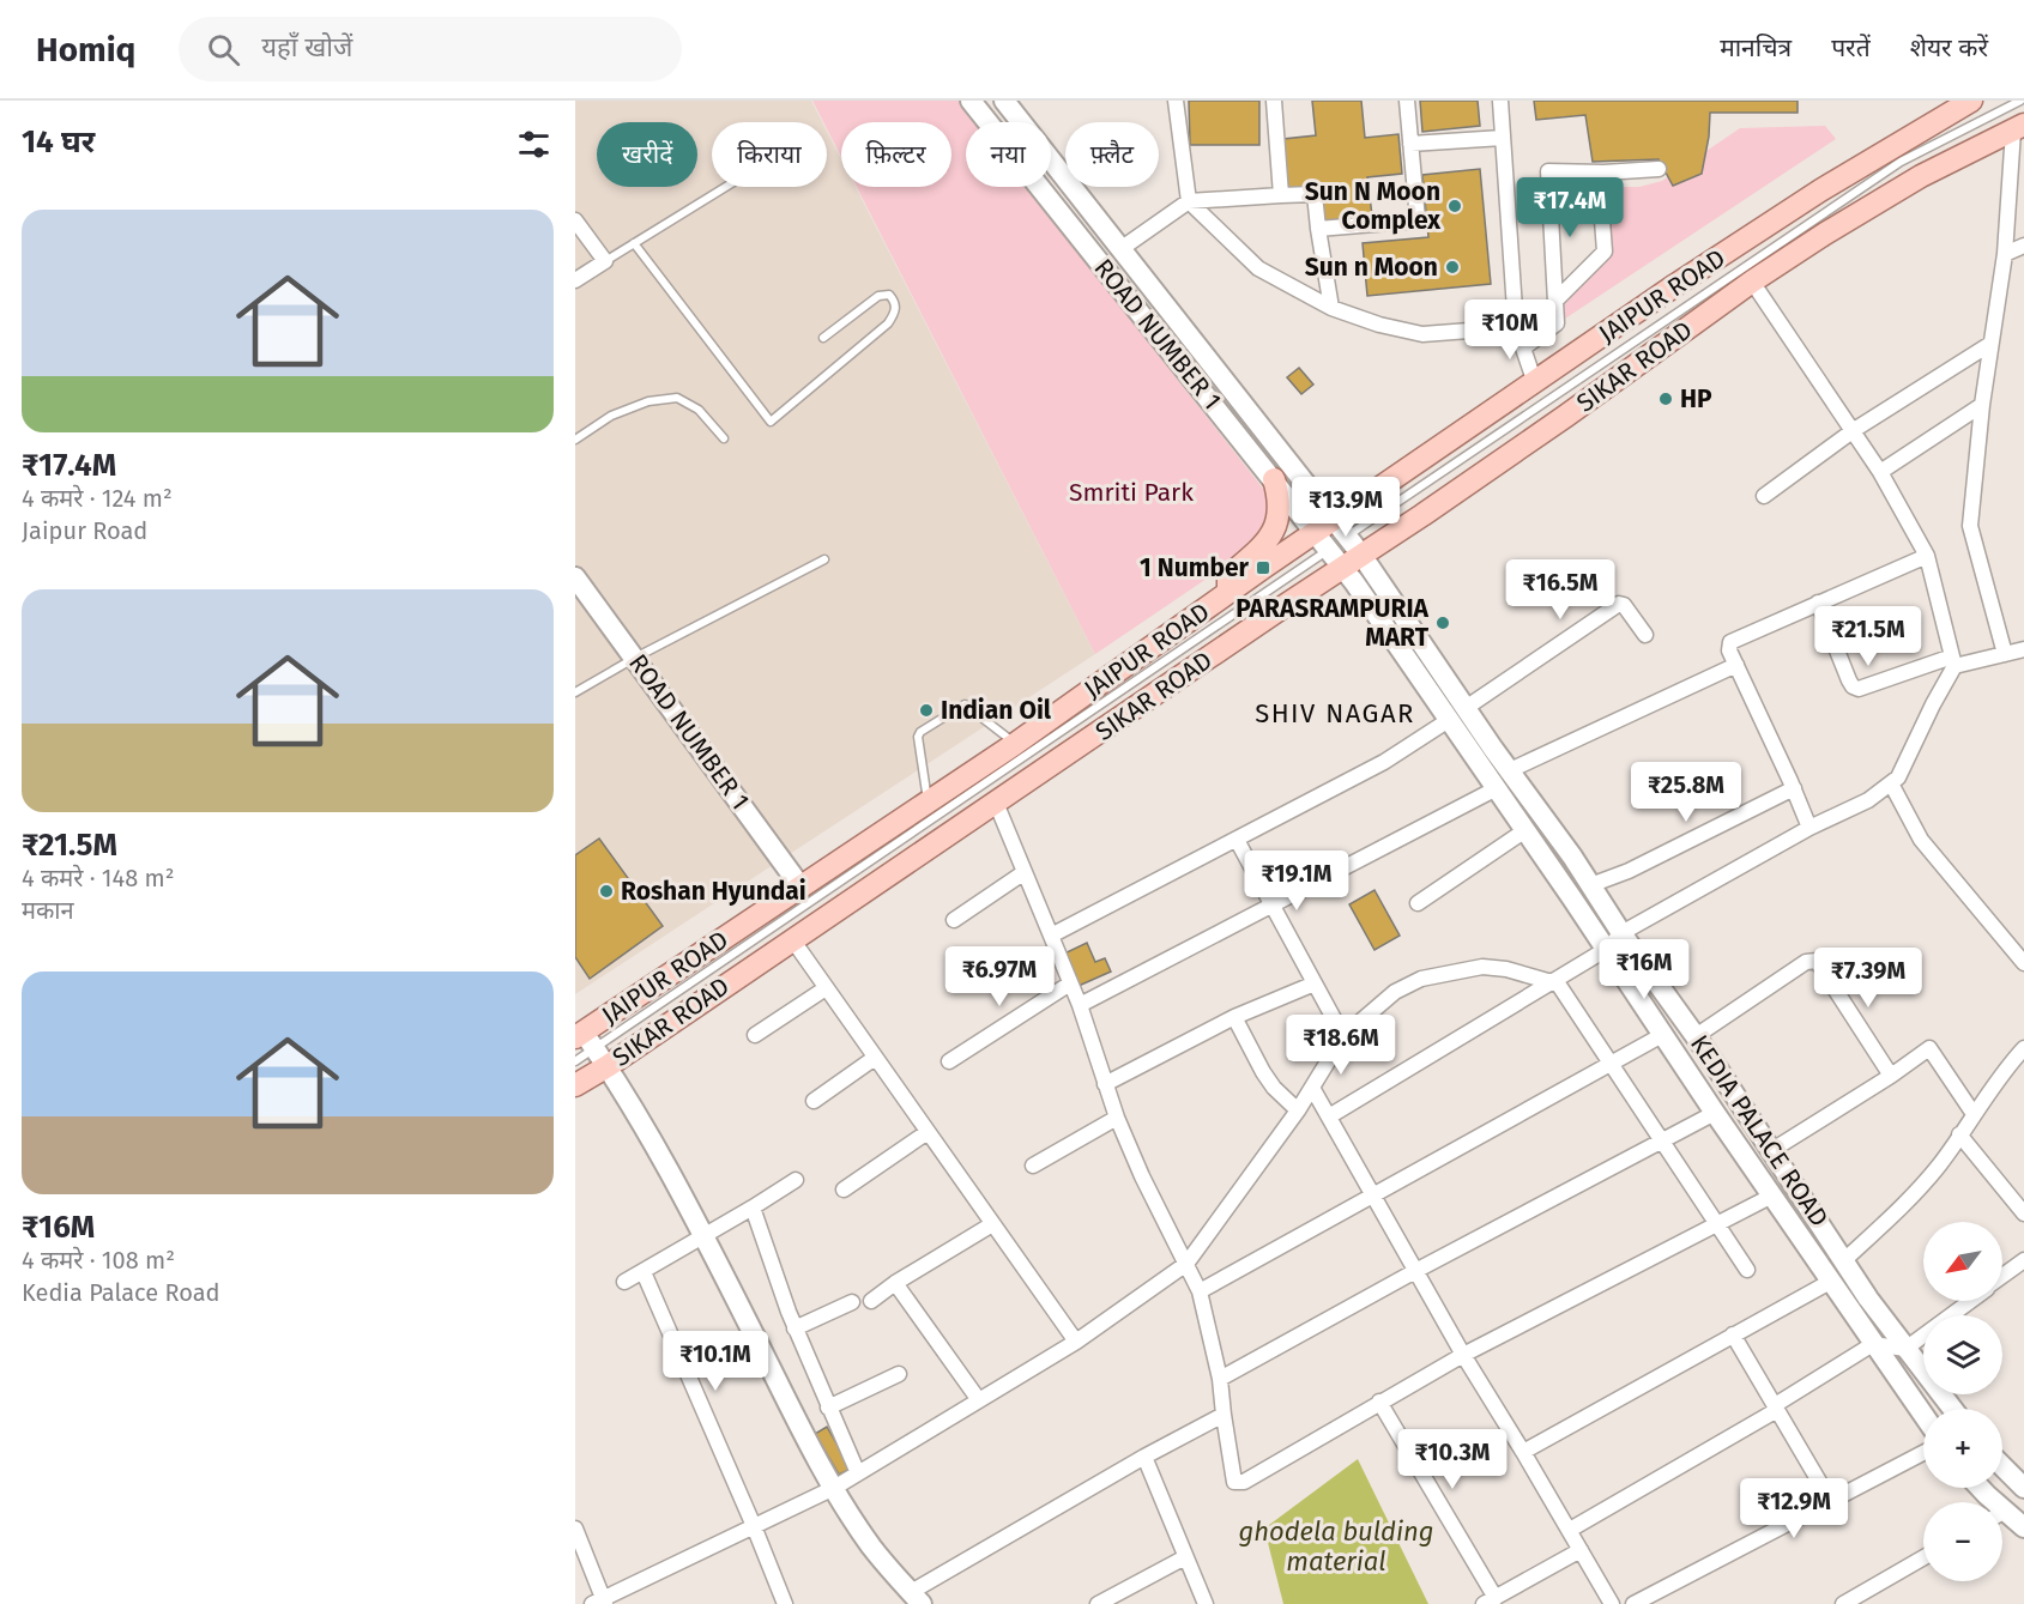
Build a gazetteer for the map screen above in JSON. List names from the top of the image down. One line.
{"streets":{"main road":["JAIPUR ROAD","SIKAR ROAD"],"street":["ROAD NUMBER 1","KEDIA PALACE ROAD"]},"crossings":[["JAIPUR ROAD","ROAD NUMBER 1"],["JAIPUR ROAD","SIKAR ROAD"],["ROAD NUMBER 1","SIKAR ROAD"],["ROAD NUMBER 1","KEDIA PALACE ROAD"],["SIKAR ROAD","KEDIA PALACE ROAD"]],"districts":["SHIV NAGAR"],"water":["ghodela bulding material"],"parks":["Smriti Park"],"places":{"other":["Sun N Moon Complex","Sun n Moon","HP","PARASRAMPURIA MART","Indian Oil","Roshan Hyundai"],"transit":["1 Number"]},"north":"bottom left","page":{"header":"Homiq","search":"यहाँ खोजें","nav":["मानचित्र","परतें","शेयर करें"],"heading":"14 घर","chip":["खरीदें","किराया","फ़िल्टर","नया","फ़्लैट"],"price":["₹17.4M","₹10M","₹13.9M","₹16.5M","₹21.5M","₹25.8M","₹19.1M","₹16M","₹6.97M","₹7.39M","₹18.6M","₹10.1M","₹10.3M","₹12.9M"],"list":[{"name":"₹17.4M","note":"4 कमरे · 124 m² · Jaipur Road"},{"name":"₹21.5M","note":"4 कमरे · 148 m² · मकान"},{"name":"₹16M","note":"4 कमरे · 108 m² · Kedia Palace Road"}],"map_buttons":["+","−"]}}
